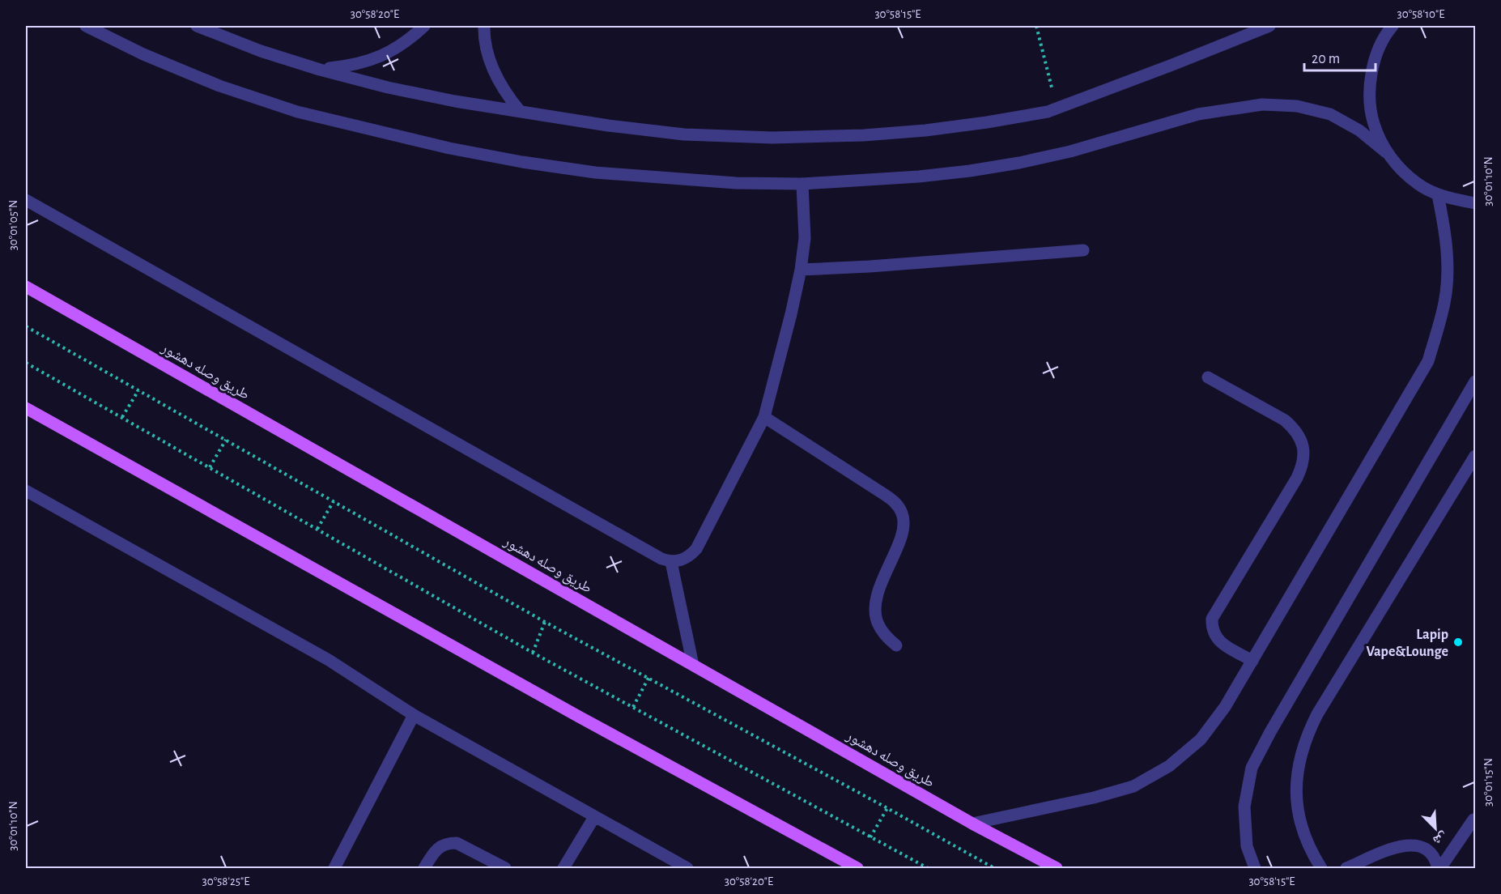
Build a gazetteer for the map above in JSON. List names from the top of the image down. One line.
{"streets":{"main road":["طريق وصله دهشور"]},"places":["Lapip Vape&Lounge"],"scale_bar":"20 m","north":"bottom right","coordinates":["30°58'20\"E","30°58'15\"E","30°58'10\"E","30°01'10\"N","30°01'05\"N","30°01'15\"N","30°58'25\"E"]}
